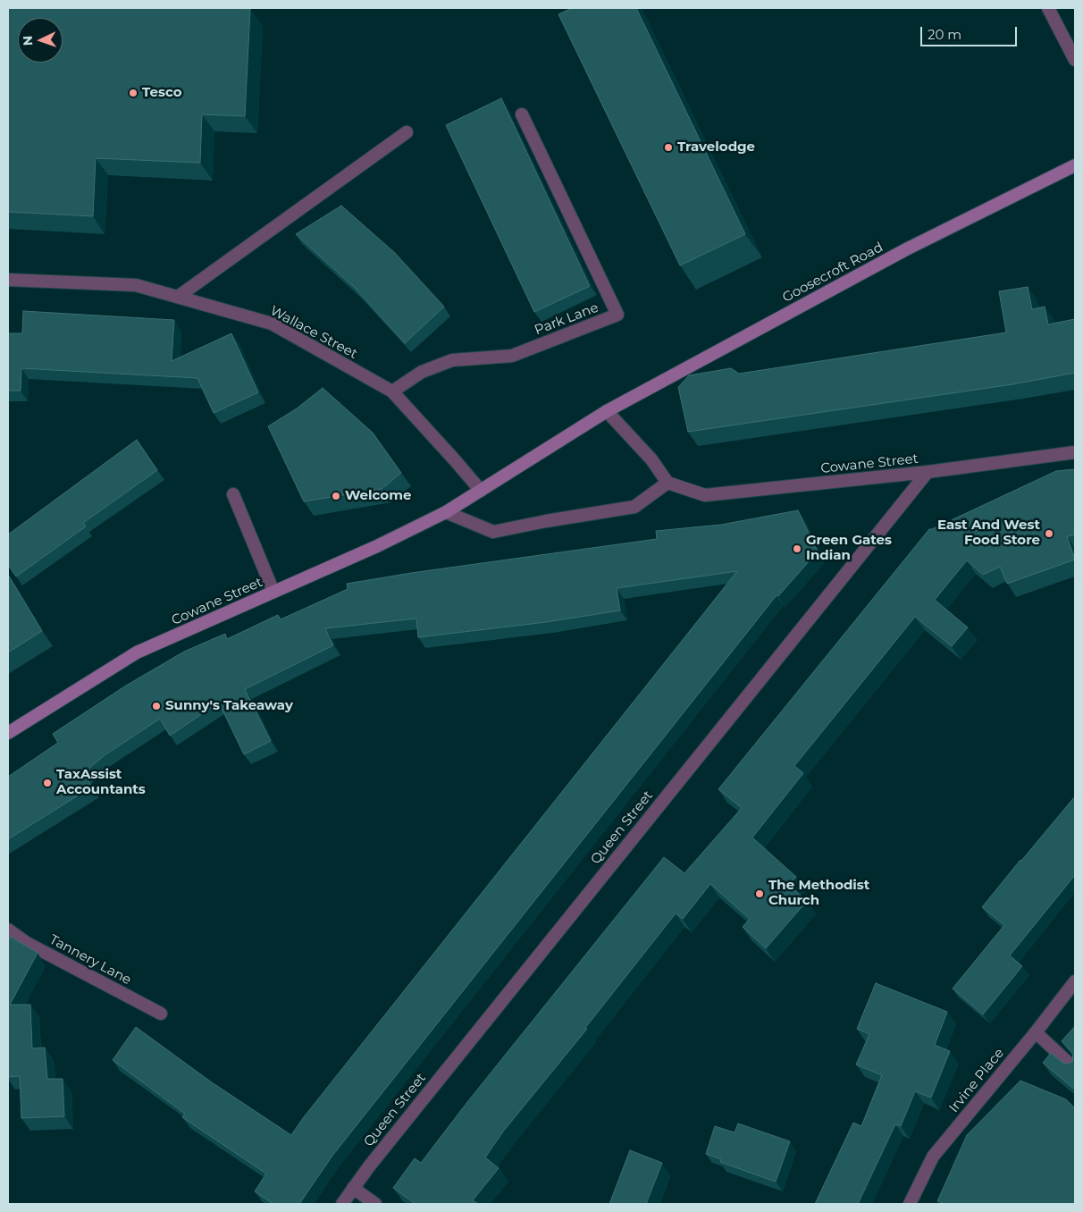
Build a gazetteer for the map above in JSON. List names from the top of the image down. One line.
{"streets":{"main road":["Goosecroft Road","Cowane Street"],"street":["Park Lane","Wallace Street","Queen Street","Tannery Lane","Irvine Place"]},"crossings":[["Goosecroft Road","Cowane Street"],["Park Lane","Wallace Street"],["Wallace Street","Cowane Street"],["Cowane Street","Queen Street"]],"places":["Tesco","Travelodge","Welcome","East And West Food Store","Green Gates Indian","Sunny's Takeaway","TaxAssist Accountants","The Methodist Church"],"scale_bar":"20 m","north":"left"}
